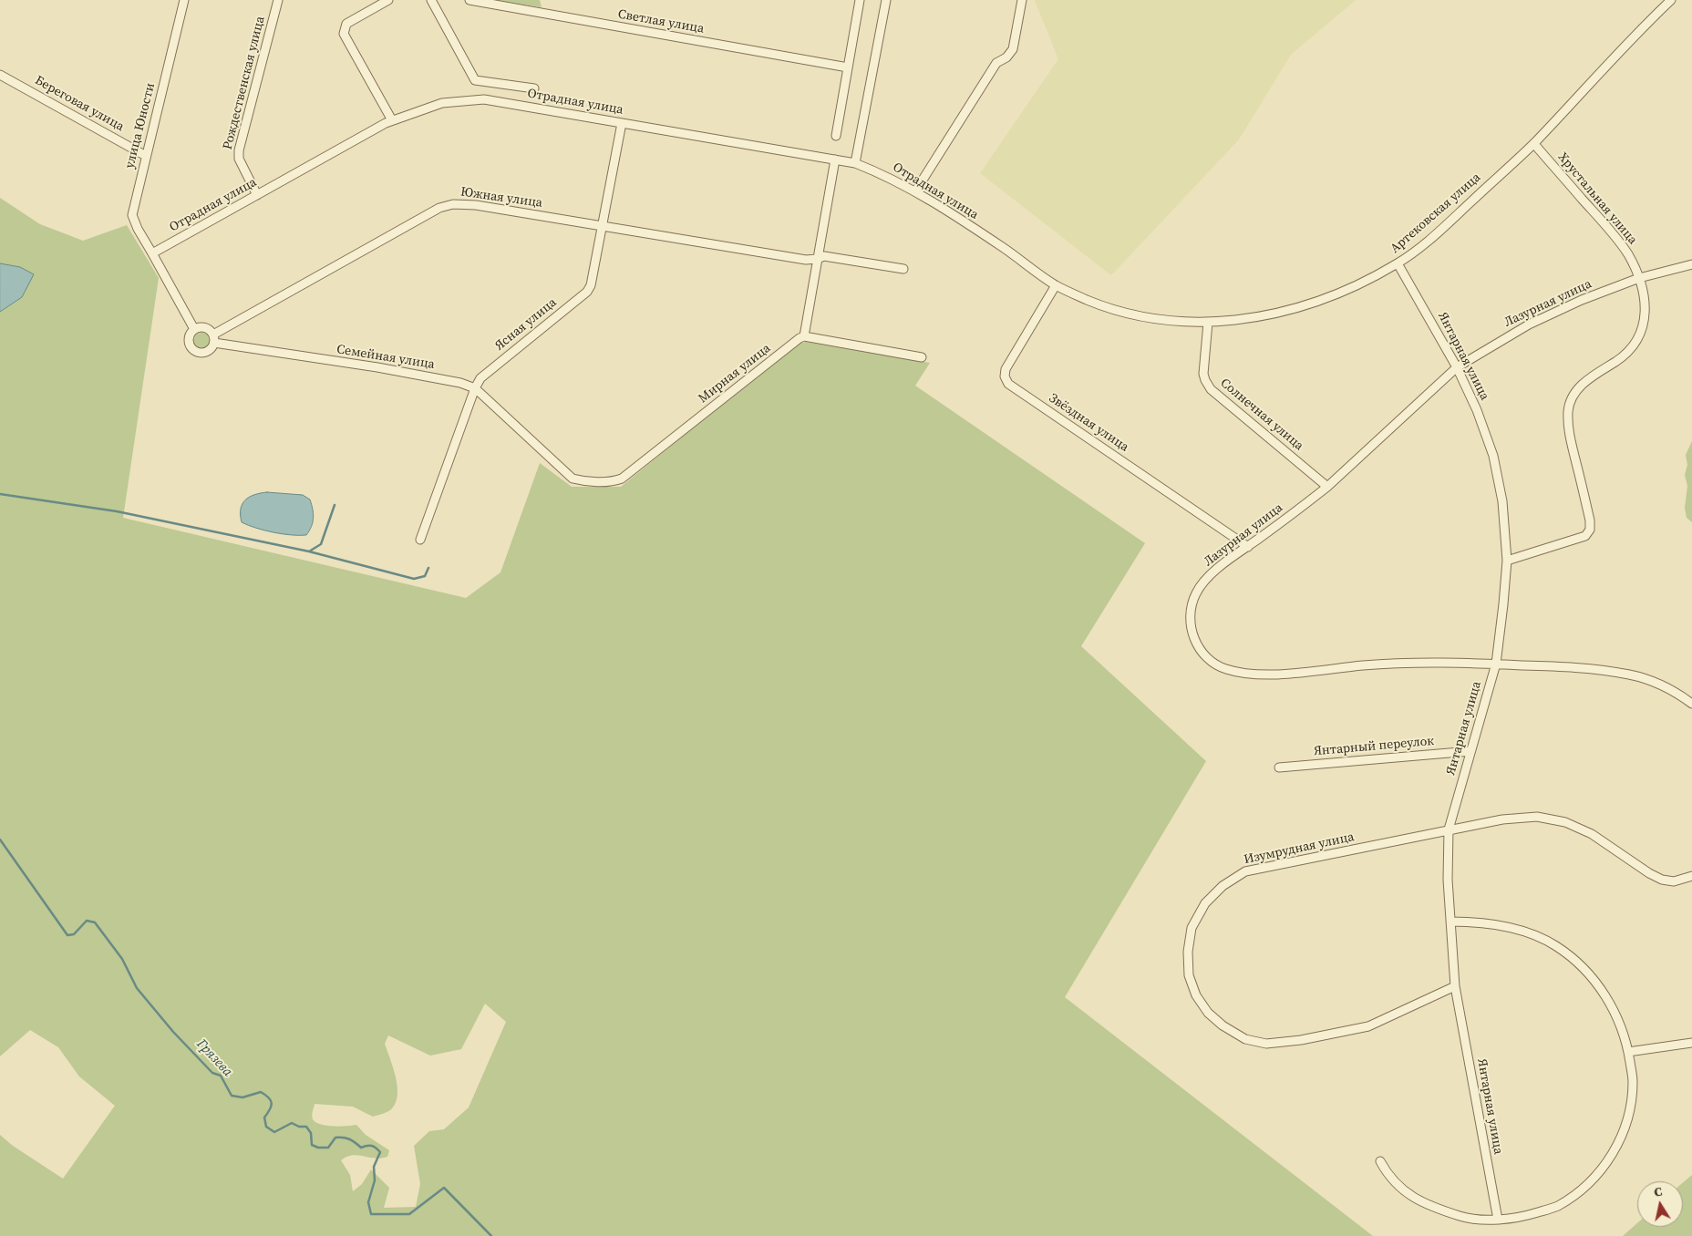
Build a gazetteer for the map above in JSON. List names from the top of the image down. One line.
{"streets":{"street":["Светлая улица","Рождественская улица","Отрадная улица","Береговая улица","улица Юности","Южная улица","Хрустальная улица","Артековская улица","Лазурная улица","Ясная улица","Янтарная улица","Семейная улица","Мирная улица","Солнечная улица","Звёздная улица","Янтарный переулок","Изумрудная улица"]},"crossings":[["Рождественская улица","Отрадная улица"],["Отрадная улица","улица Юности"],["Отрадная улица","Артековская улица"],["Отрадная улица","Ясная улица"],["Береговая улица","улица Юности"],["улица Юности","Южная улица"],["улица Юности","Семейная улица"],["Южная улица","Ясная улица"],["Южная улица","Семейная улица"],["Хрустальная улица","Артековская улица"],["Хрустальная улица","Лазурная улица"],["Хрустальная улица","Янтарная улица"],["Артековская улица","Янтарная улица"],["Артековская улица","Солнечная улица"],["Артековская улица","Звёздная улица"],["Лазурная улица","Янтарная улица"],["Лазурная улица","Солнечная улица"],["Лазурная улица","Звёздная улица"],["Ясная улица","Семейная улица"],["Янтарная улица","Янтарный переулок"],["Янтарная улица","Изумрудная улица"],["Семейная улица","Мирная улица"]],"water":["Грязева"],"north":"top"}
